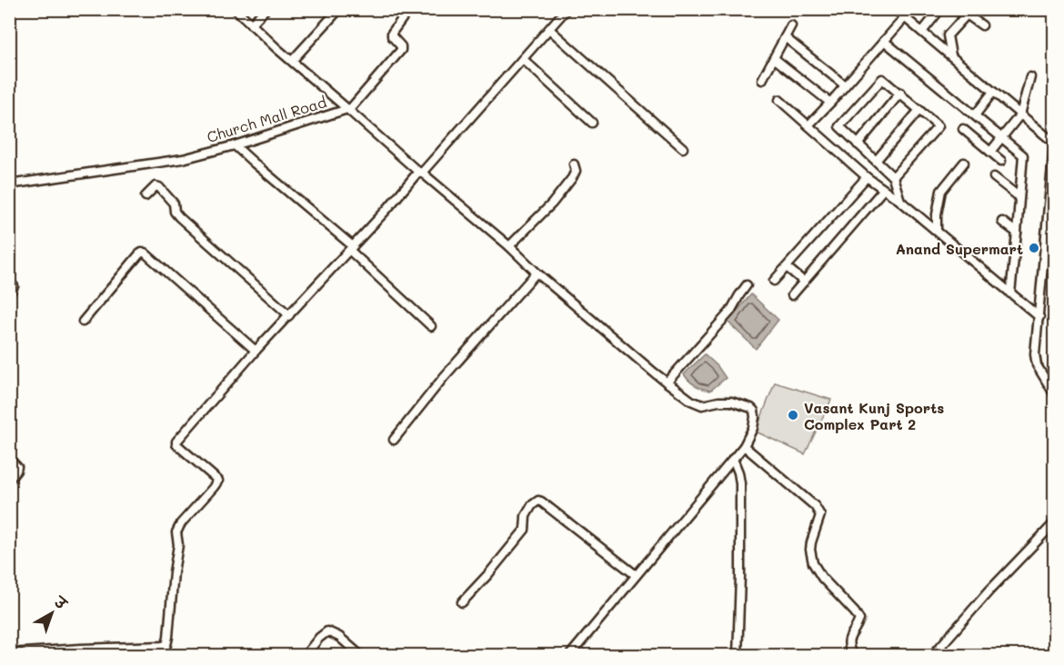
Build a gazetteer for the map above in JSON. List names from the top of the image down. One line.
{"streets":{"street":["Church Mall Road"]},"places":["Anand Supermart","Vasant Kunj Sports Complex Part 2"],"north":"top right"}
